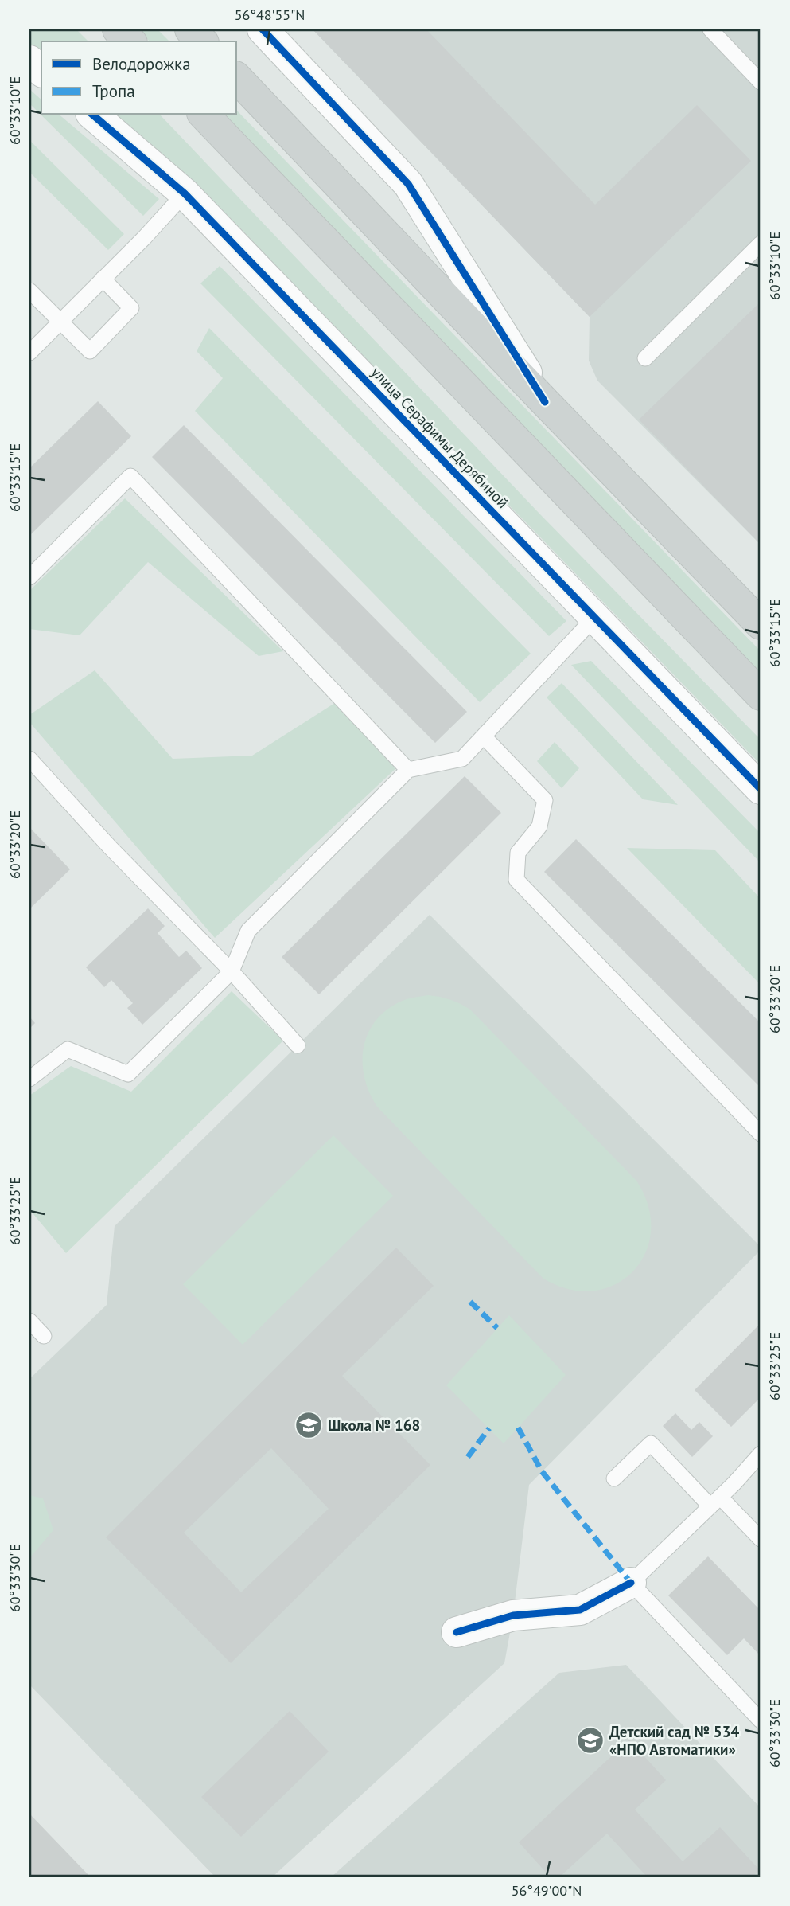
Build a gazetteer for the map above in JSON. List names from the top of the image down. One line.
{"streets":{"street":["улица Серафимы Дерябиной"]},"places":{"school or university":["Школа № 168","Детский сад № 534 «НПО Автоматики»"]},"legend":["Велодорожка","Тропа"],"coordinates":["56°48'55\"N","60°33'10\"E","60°33'15\"E","60°33'20\"E","60°33'25\"E","60°33'30\"E","56°49'00\"N"]}
